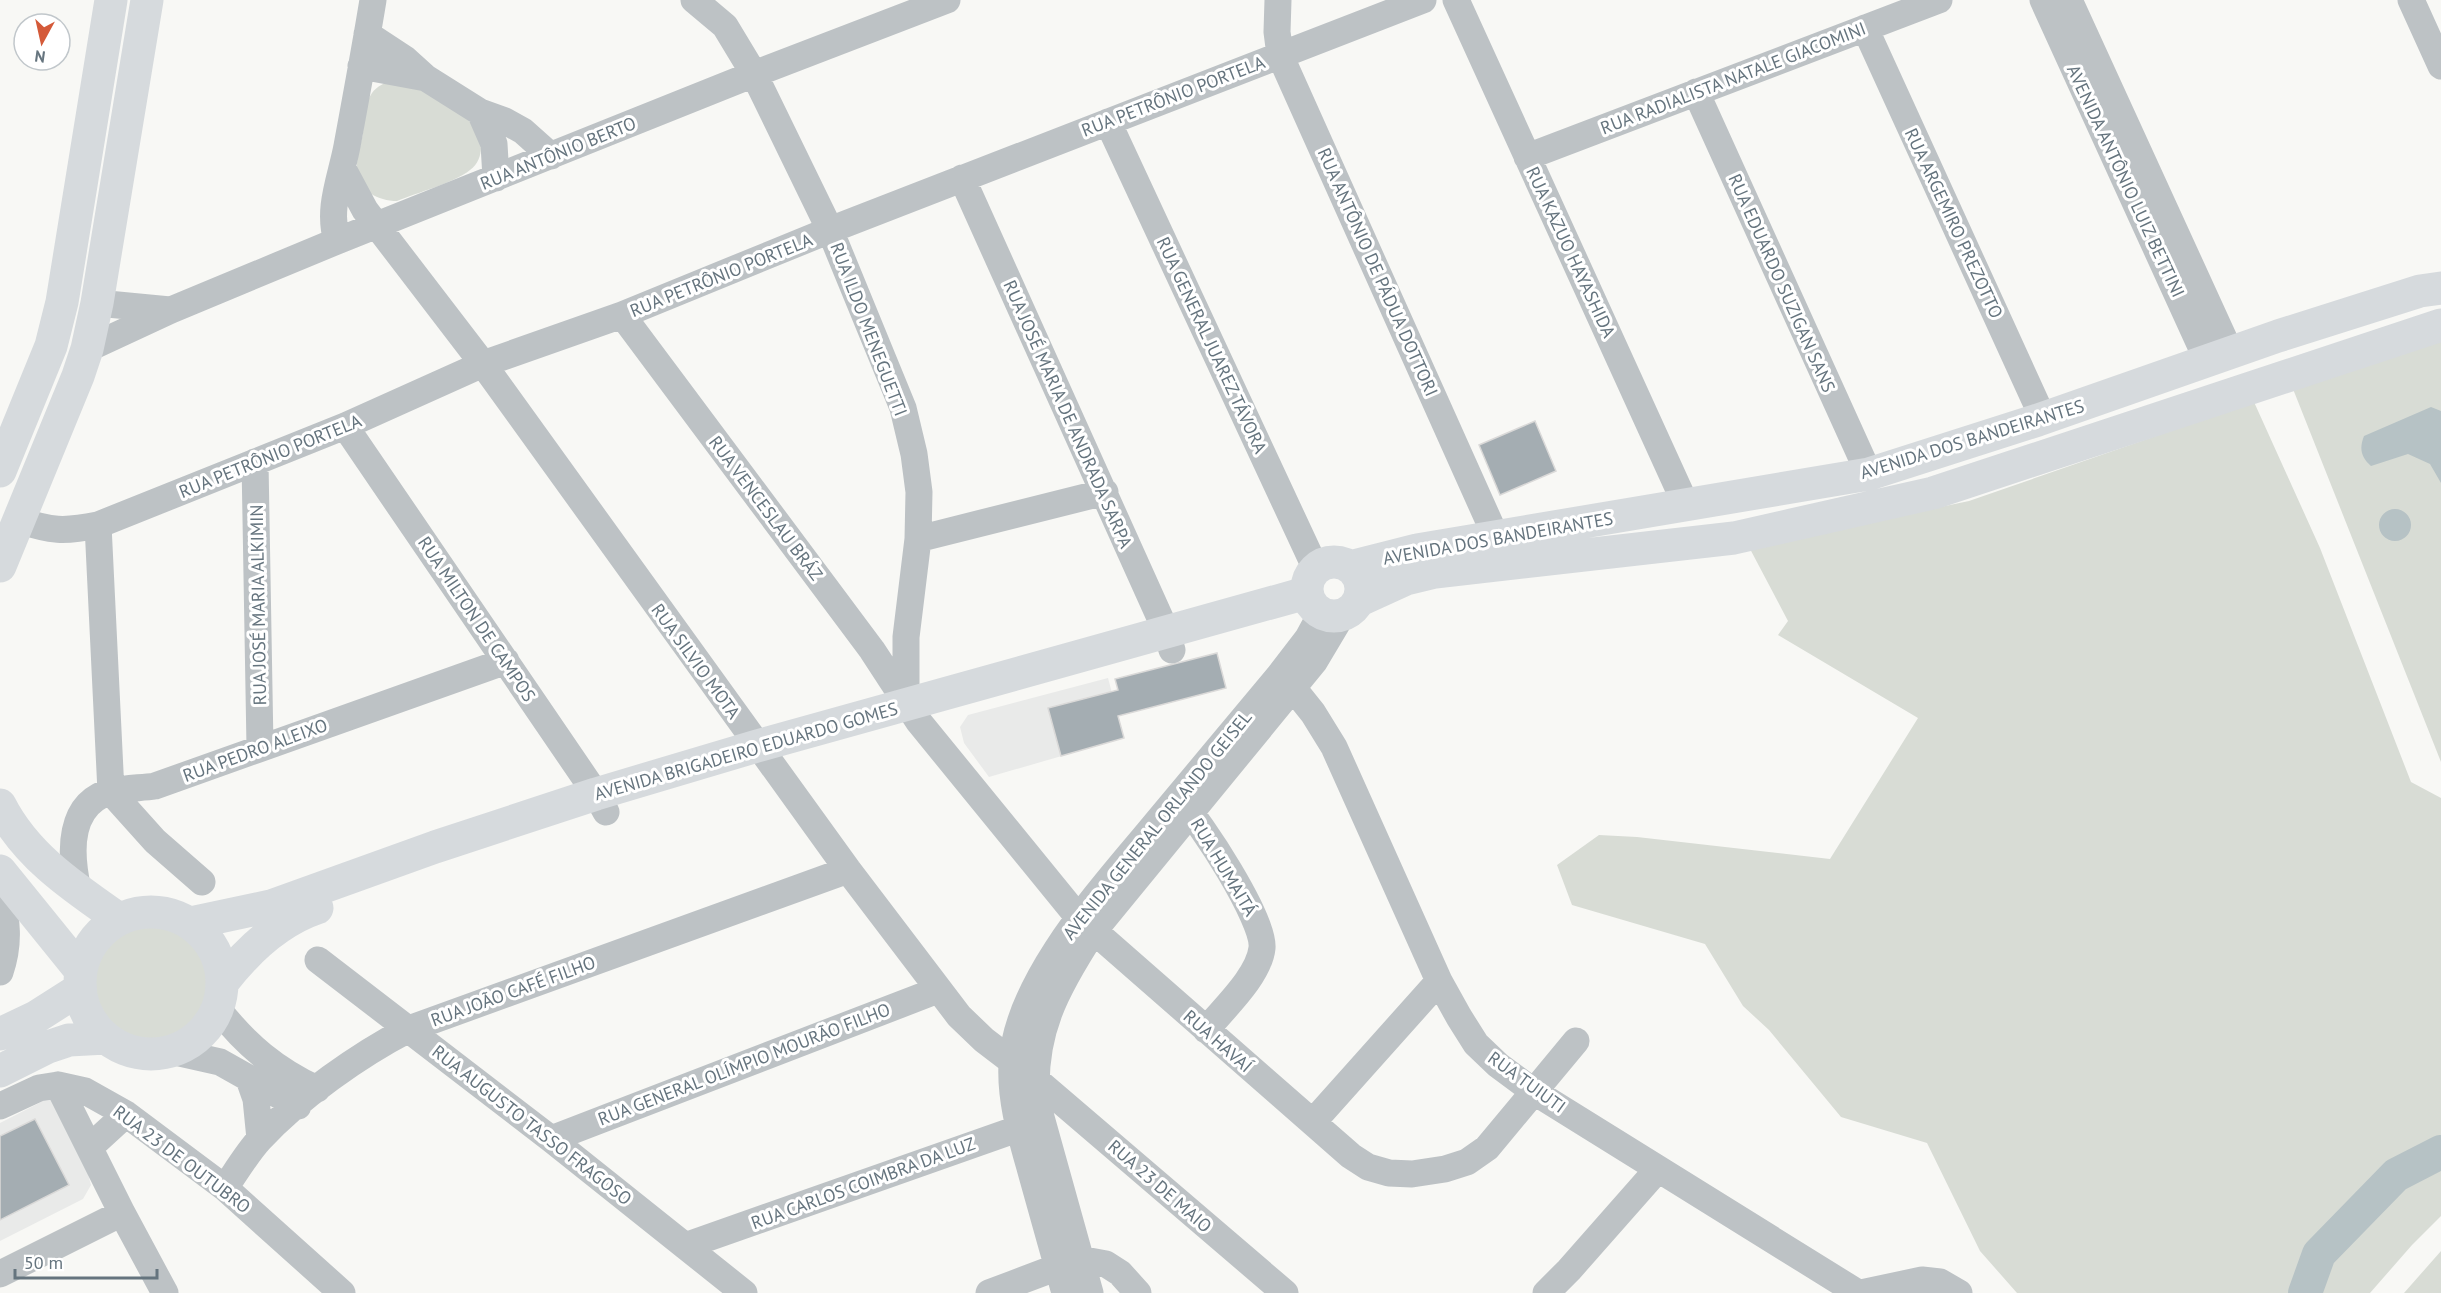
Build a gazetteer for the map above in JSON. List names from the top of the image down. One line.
{"streets":{"main road":["AVENIDA DOS BANDEIRANTES","AVENIDA BRIGADEIRO EDUARDO GOMES"],"street":["RUA RADIALISTA NATALE GIACOMINI","RUA PETRÔNIO PORTELA","RUA ANTÔNIO BERTO","AVENIDA ANTÔNIO LUIZ BETTINI","RUA ARGEMIRO PREZOTTO","RUA KAZUO HAYASHIDA","RUA ANTÔNIO DE PÁDUA DOTTORI","RUA EDUARDO SUZIGAN SANS","RUA ILDO MENEGUETTI","RUA GENERAL JUAREZ TÁVORA","RUA JOSÉ MARIA DE ANDRADA SARPA","RUA VENCESLAU BRÁZ","RUA JOSÉ MARIA ALKIMIN","RUA MILTON DE CAMPOS","RUA SILVIO MOTA","RUA PEDRO ALEIXO","AVENIDA GENERAL ORLANDO GEISEL","RUA HUMAITÁ","RUA JOÃO CAFÉ FILHO","RUA HAVAÍ","RUA GENERAL OLÍMPIO MOURÃO FILHO","RUA TUIUTI","RUA AUGUSTO TASSO FRAGOSO","RUA 23 DE OUTUBRO","RUA CARLOS COIMBRA DA LUZ","RUA 23 DE MAIO"]},"crossings":[["RUA RADIALISTA NATALE GIACOMINI","RUA ARGEMIRO PREZOTTO"],["RUA RADIALISTA NATALE GIACOMINI","RUA KAZUO HAYASHIDA"],["RUA RADIALISTA NATALE GIACOMINI","RUA EDUARDO SUZIGAN SANS"],["RUA PETRÔNIO PORTELA","RUA ANTÔNIO DE PÁDUA DOTTORI"],["RUA PETRÔNIO PORTELA","RUA ILDO MENEGUETTI"],["RUA PETRÔNIO PORTELA","RUA GENERAL JUAREZ TÁVORA"],["RUA PETRÔNIO PORTELA","RUA JOSÉ MARIA DE ANDRADA SARPA"],["RUA PETRÔNIO PORTELA","RUA VENCESLAU BRÁZ"],["RUA PETRÔNIO PORTELA","RUA JOSÉ MARIA ALKIMIN"],["RUA PETRÔNIO PORTELA","RUA MILTON DE CAMPOS"],["RUA PETRÔNIO PORTELA","RUA SILVIO MOTA"],["RUA ANTÔNIO BERTO","RUA ILDO MENEGUETTI"],["RUA ANTÔNIO BERTO","RUA SILVIO MOTA"],["AVENIDA ANTÔNIO LUIZ BETTINI","AVENIDA DOS BANDEIRANTES"],["RUA ARGEMIRO PREZOTTO","AVENIDA DOS BANDEIRANTES"],["RUA KAZUO HAYASHIDA","AVENIDA DOS BANDEIRANTES"],["RUA ANTÔNIO DE PÁDUA DOTTORI","AVENIDA DOS BANDEIRANTES"],["RUA EDUARDO SUZIGAN SANS","AVENIDA DOS BANDEIRANTES"],["RUA ILDO MENEGUETTI","RUA VENCESLAU BRÁZ"],["RUA ILDO MENEGUETTI","AVENIDA BRIGADEIRO EDUARDO GOMES"],["RUA ILDO MENEGUETTI","RUA HAVAÍ"],["RUA GENERAL JUAREZ TÁVORA","AVENIDA DOS BANDEIRANTES"],["RUA GENERAL JUAREZ TÁVORA","AVENIDA BRIGADEIRO EDUARDO GOMES"],["RUA GENERAL JUAREZ TÁVORA","AVENIDA GENERAL ORLANDO GEISEL"],["RUA JOSÉ MARIA DE ANDRADA SARPA","AVENIDA BRIGADEIRO EDUARDO GOMES"],["AVENIDA DOS BANDEIRANTES","AVENIDA BRIGADEIRO EDUARDO GOMES"],["AVENIDA DOS BANDEIRANTES","AVENIDA GENERAL ORLANDO GEISEL"],["RUA VENCESLAU BRÁZ","AVENIDA BRIGADEIRO EDUARDO GOMES"],["RUA VENCESLAU BRÁZ","RUA HAVAÍ"],["RUA JOSÉ MARIA ALKIMIN","RUA PEDRO ALEIXO"],["RUA MILTON DE CAMPOS","RUA PEDRO ALEIXO"],["RUA MILTON DE CAMPOS","AVENIDA BRIGADEIRO EDUARDO GOMES"],["RUA SILVIO MOTA","AVENIDA BRIGADEIRO EDUARDO GOMES"],["RUA SILVIO MOTA","AVENIDA GENERAL ORLANDO GEISEL"],["RUA SILVIO MOTA","RUA JOÃO CAFÉ FILHO"],["RUA SILVIO MOTA","RUA GENERAL OLÍMPIO MOURÃO FILHO"],["RUA SILVIO MOTA","RUA 23 DE MAIO"],["AVENIDA BRIGADEIRO EDUARDO GOMES","AVENIDA GENERAL ORLANDO GEISEL"],["AVENIDA BRIGADEIRO EDUARDO GOMES","RUA HAVAÍ"],["AVENIDA GENERAL ORLANDO GEISEL","RUA HUMAITÁ"],["AVENIDA GENERAL ORLANDO GEISEL","RUA HAVAÍ"],["AVENIDA GENERAL ORLANDO GEISEL","RUA TUIUTI"],["AVENIDA GENERAL ORLANDO GEISEL","RUA CARLOS COIMBRA DA LUZ"],["AVENIDA GENERAL ORLANDO GEISEL","RUA 23 DE MAIO"],["RUA HUMAITÁ","RUA HAVAÍ"],["RUA JOÃO CAFÉ FILHO","RUA AUGUSTO TASSO FRAGOSO"],["RUA JOÃO CAFÉ FILHO","RUA 23 DE OUTUBRO"],["RUA HAVAÍ","RUA TUIUTI"],["RUA GENERAL OLÍMPIO MOURÃO FILHO","RUA AUGUSTO TASSO FRAGOSO"],["RUA AUGUSTO TASSO FRAGOSO","RUA CARLOS COIMBRA DA LUZ"]],"scale_bar":"50 m","north":"bottom"}
